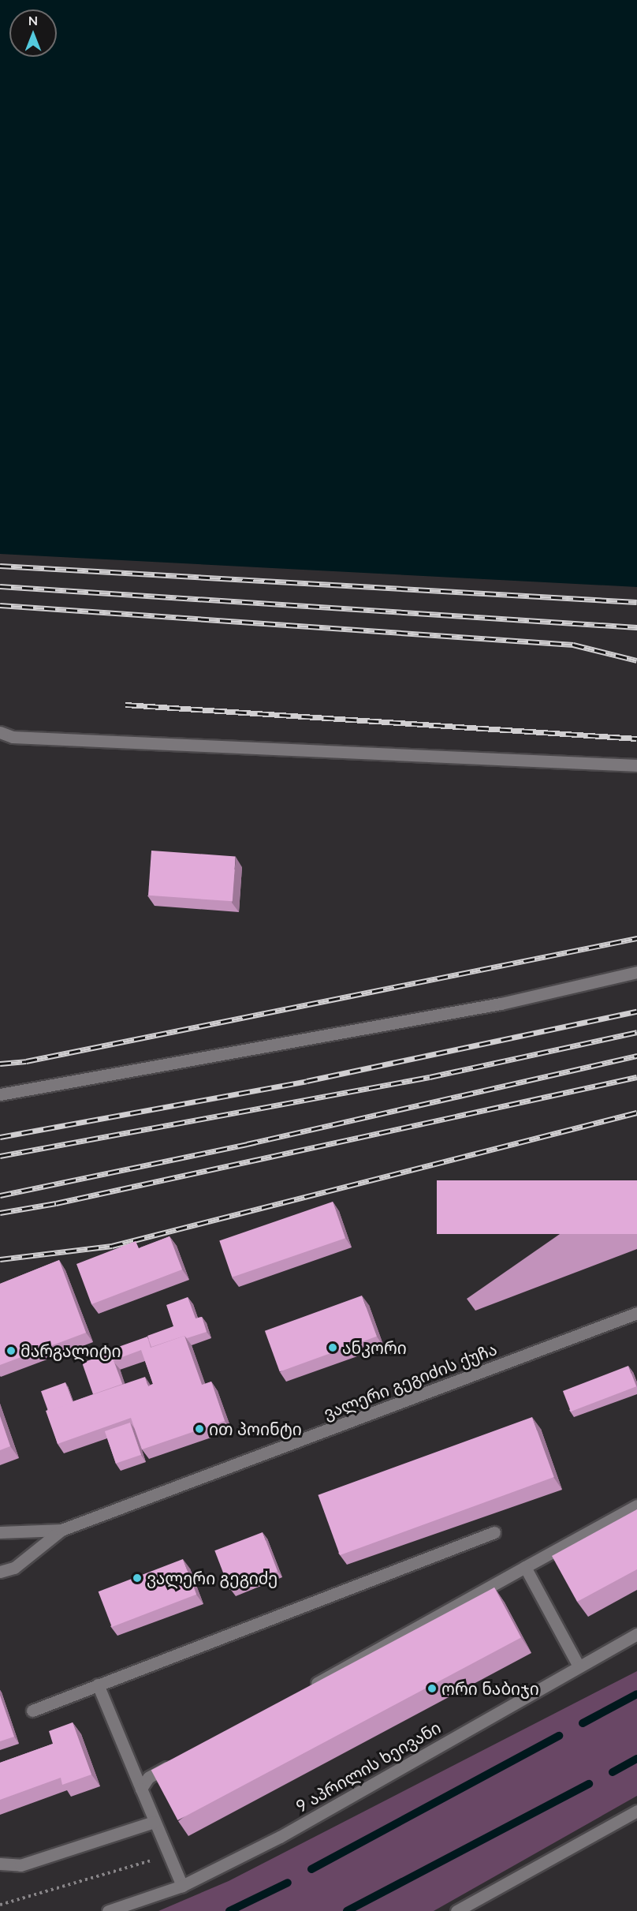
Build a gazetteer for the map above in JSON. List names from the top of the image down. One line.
{"streets":{"street":["ვალერი გეგიძის ქუჩა","9 აპრილის ხეივანი"]},"places":["ანკორი","მარგალიტი","ით პოინტი","ვალერი გეგიძე","ორი ნაბიჯი"],"north":"top"}
